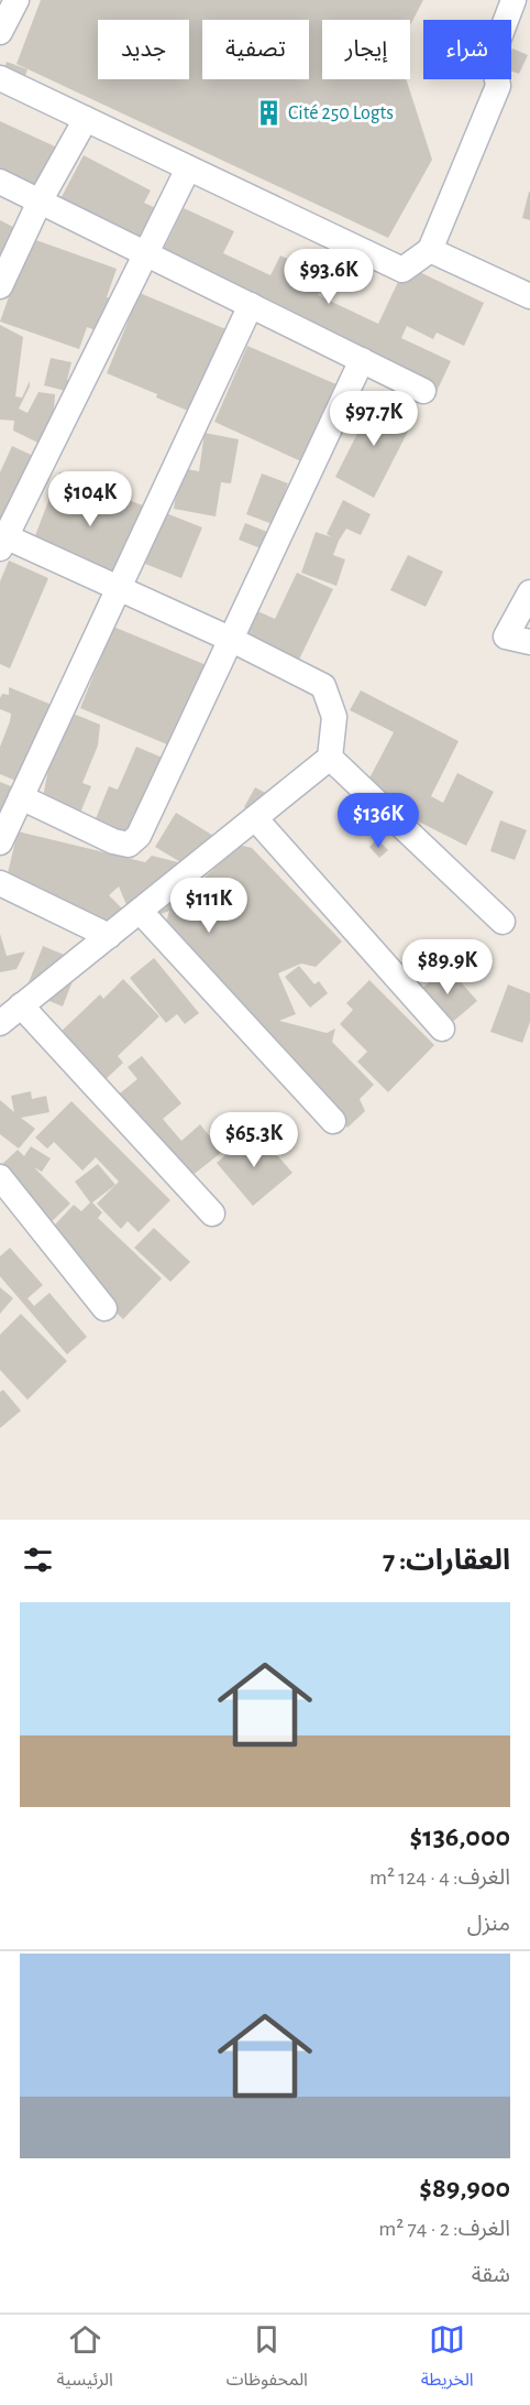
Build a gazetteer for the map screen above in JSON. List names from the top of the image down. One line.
{"places":{"building":["Cité 250 Logts"]},"page":{"chip":["شراء","إيجار","تصفية","جديد"],"price":["$93.6K","$97.7K","$104K","$136K","$111K","$89.9K","$65.3K"],"heading":"العقارات: 7","list":[{"name":"$136,000","note":"الغرف: 4 · 124 m² · منزل"},{"name":"$89,900","note":"الغرف: 2 · 74 m² · شقة"}],"tabs":["الخريطة","المحفوظات","الرئيسية"]}}
